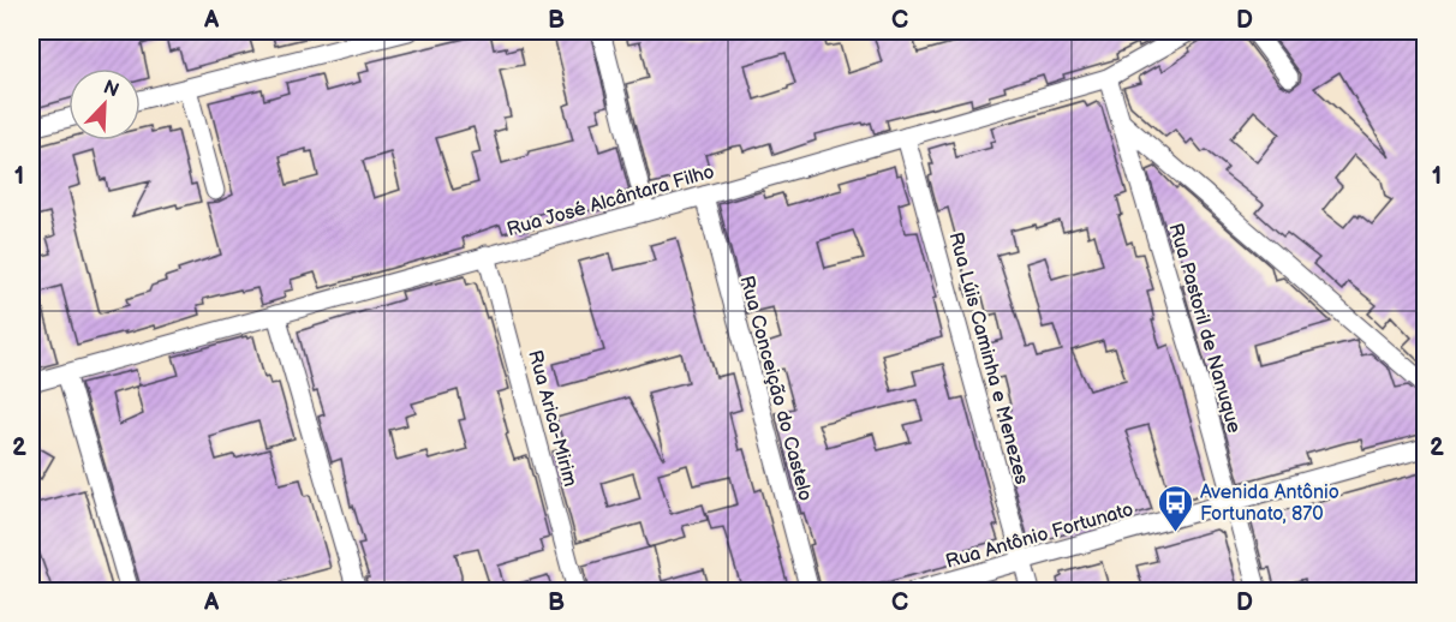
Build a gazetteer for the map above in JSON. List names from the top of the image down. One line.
{"streets":{"street":["Rua José Alcântara Filho","Rua Pastoril de Nanuque","Rua Lúis Caminha e Menezes","Rua Conceição do Castelo","Rua Arica-Mirim","Rua Antônio Fortunato"]},"crossings":[["Rua José Alcântara Filho","Rua Pastoril de Nanuque"],["Rua José Alcântara Filho","Rua Lúis Caminha e Menezes"],["Rua José Alcântara Filho","Rua Conceição do Castelo"],["Rua José Alcântara Filho","Rua Arica-Mirim"],["Rua Pastoril de Nanuque","Rua Antônio Fortunato"],["Rua Lúis Caminha e Menezes","Rua Antônio Fortunato"]],"places":{"bus stop":["Avenida Antônio Fortunato, 870"]},"north":"top right","grid":{"columns":["A","B","C","D"],"rows":["1","2"]}}
